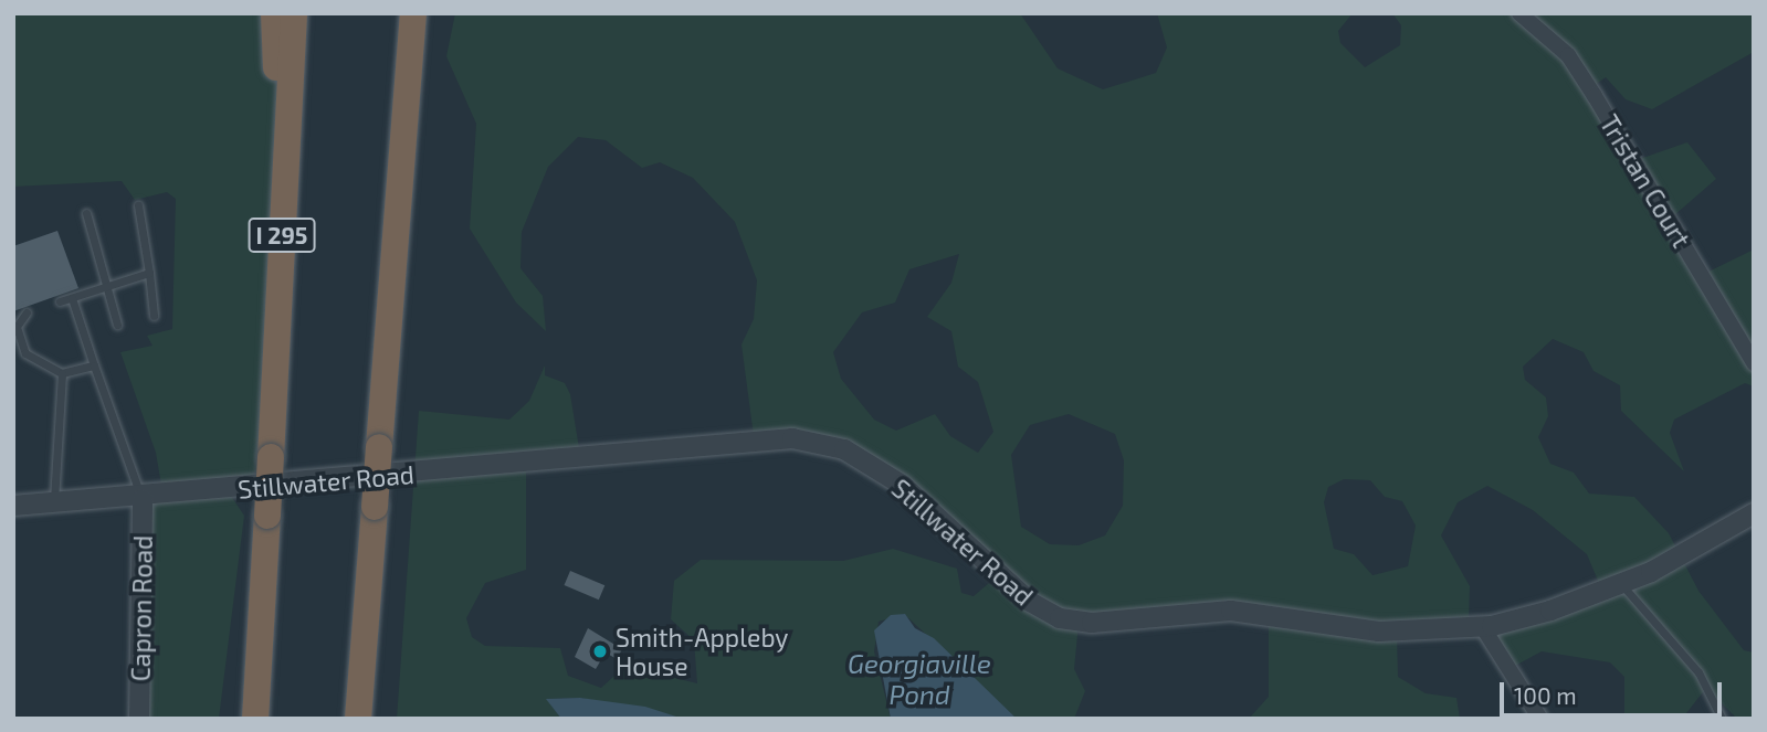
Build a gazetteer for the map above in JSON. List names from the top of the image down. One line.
{"streets":{"highway":["I 295"],"street":["Tristan Court","Stillwater Road","Capron Road"]},"crossings":[["Stillwater Road","Capron Road"]],"water":["Georgiaville Pond"],"places":["Smith-Appleby House"],"scale_bar":"100 m"}
